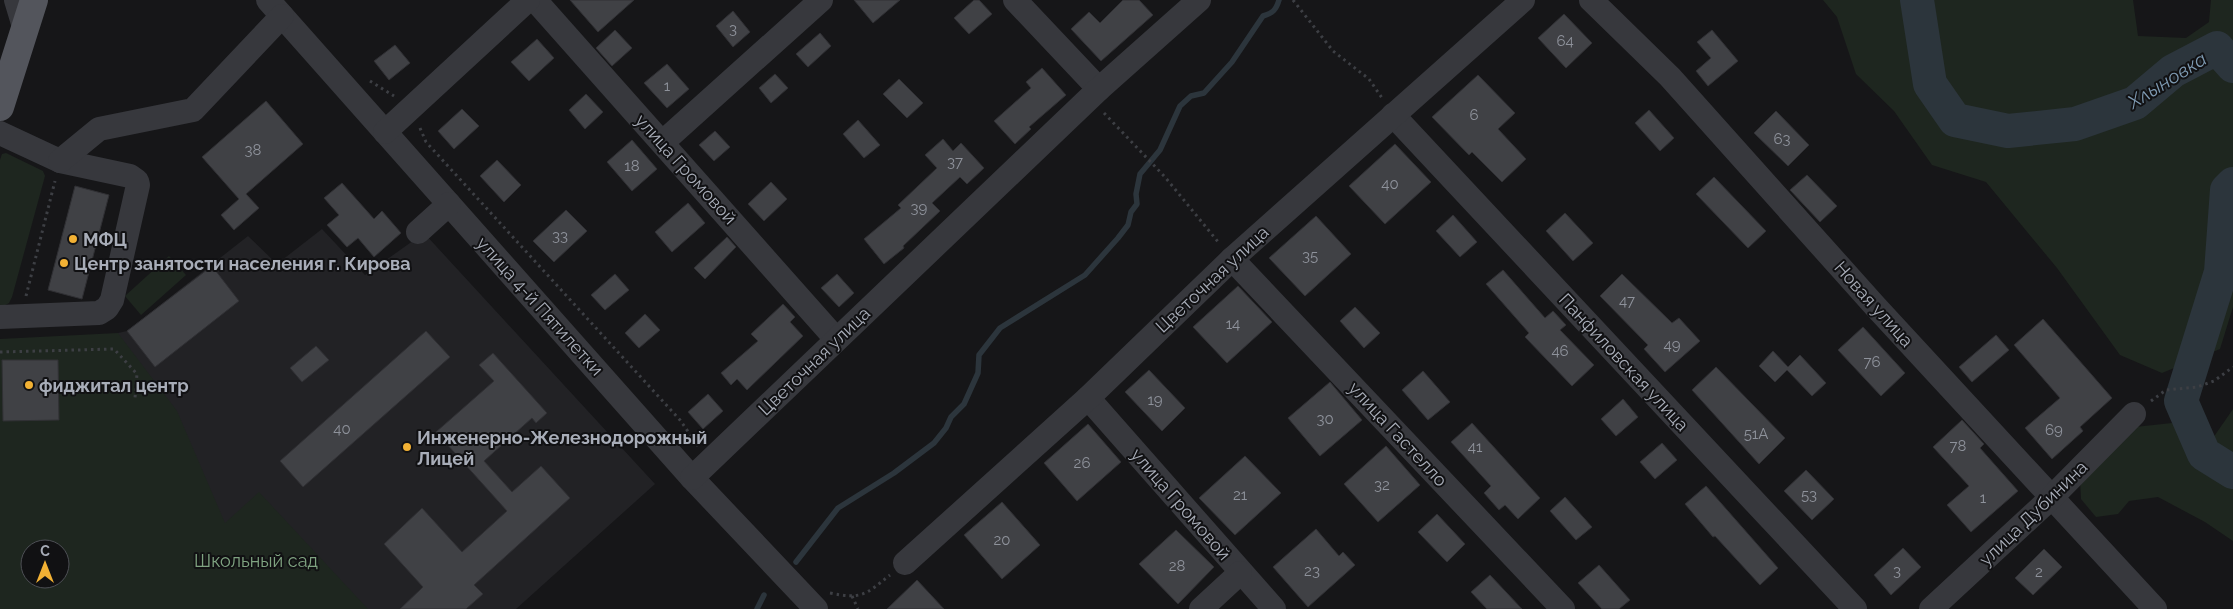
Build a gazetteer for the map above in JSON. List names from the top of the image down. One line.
{"streets":{"street":["улица Громовой","Цветочная улица","Новая улица","улица 4-й Пятилетки","Панфиловская улица","улица Гастелло","улица Дубинина"]},"crossings":[["улица Громовой","Цветочная улица"],["Цветочная улица","улица 4-й Пятилетки"],["Цветочная улица","Панфиловская улица"],["Цветочная улица","улица Гастелло"],["Новая улица","улица Дубинина"]],"water":["Хлыновка"],"parks":["Школьный сад"],"places":["МФЦ","Центр занятости населения г. Кирова","фиджитал центр","Инженерно-Железнодорожный Лицей"],"house_numbers":["3","64","1","6","63","38","37","18","40","39","33","35","47","14","49","46","76","19","30","40","69","51А","78","41","26","32","21","53","1","20","28","23","3","2"],"north":"top"}
